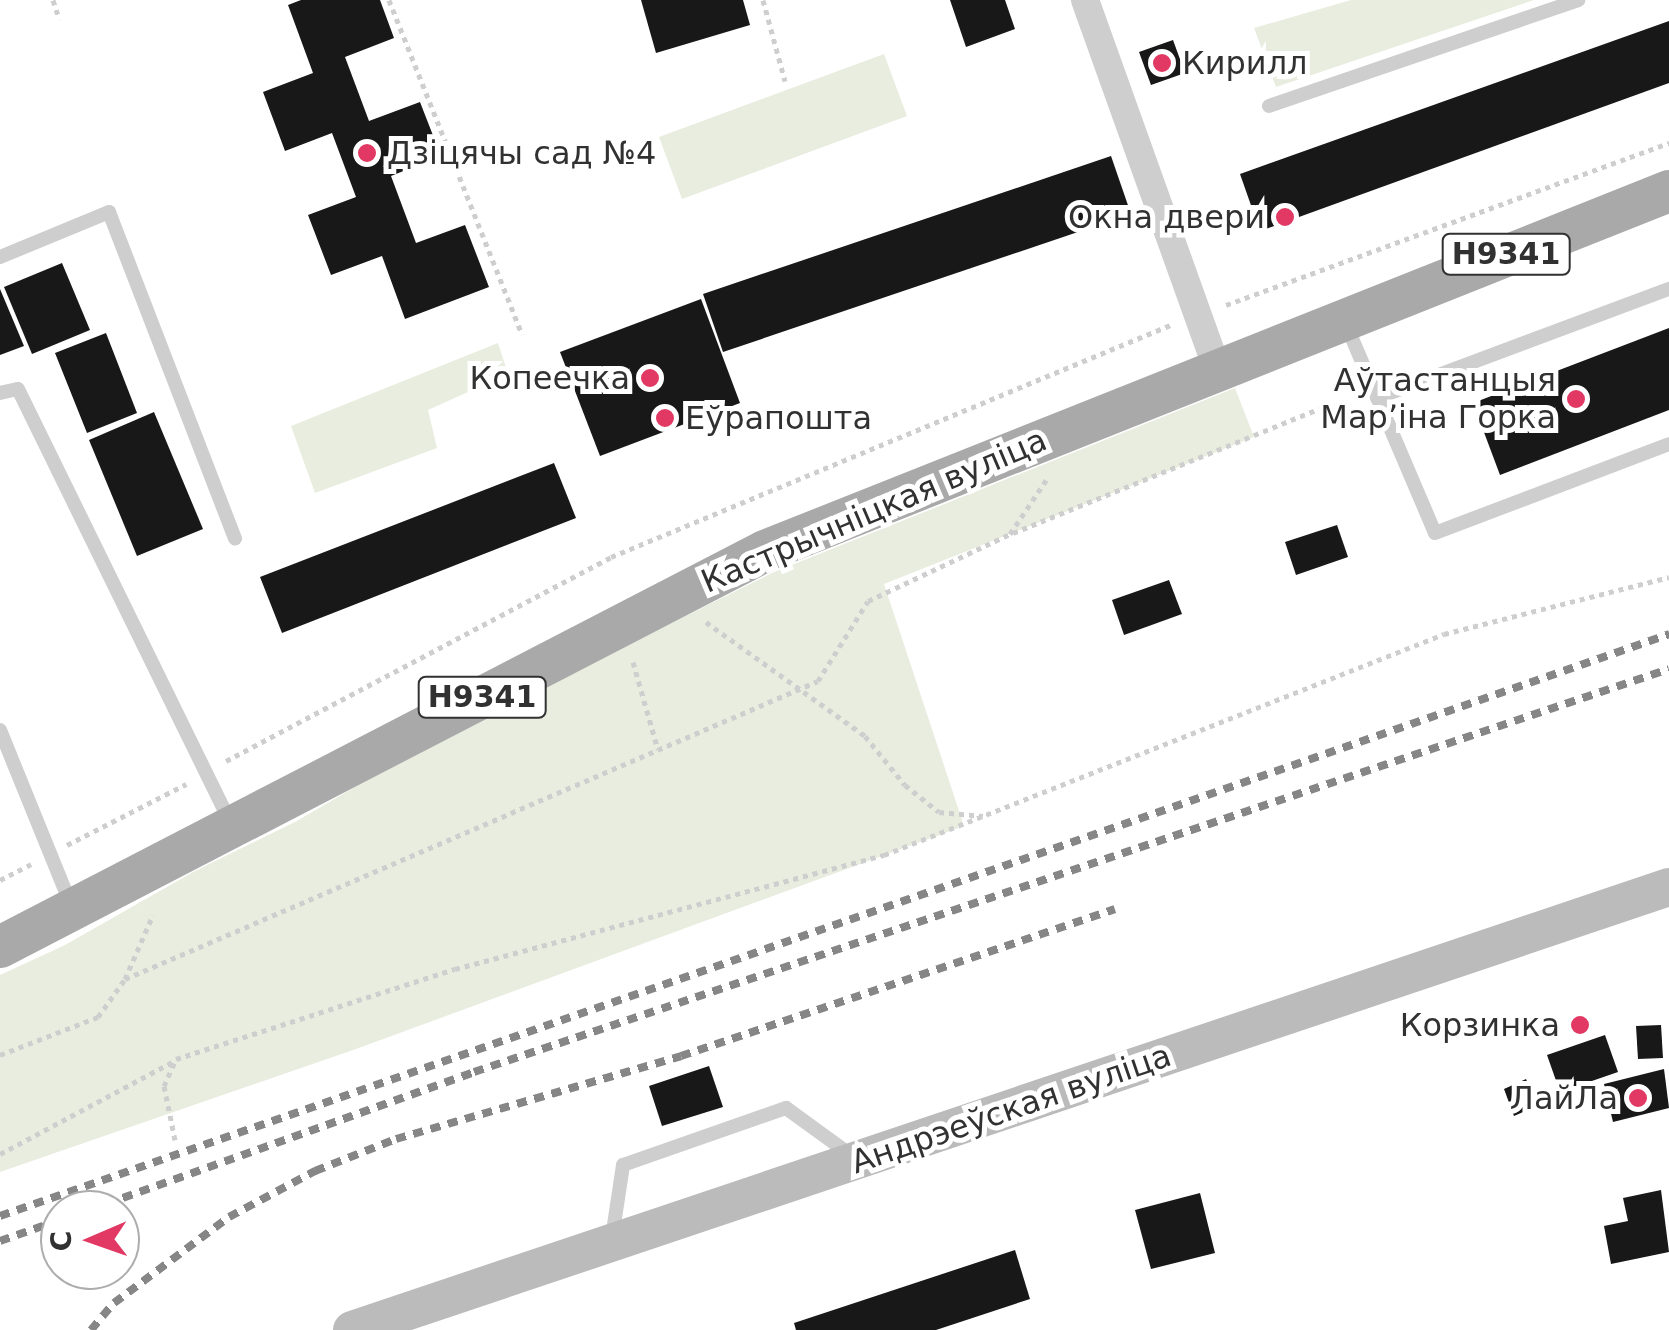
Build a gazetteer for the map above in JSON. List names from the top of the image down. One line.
{"streets":{"main road":["Н9341","Кастрычніцкая вуліца","Андрэеўская вуліца"]},"places":["Кирилл","Дзіцячы сад №4","Окна двери","Копеечка","Аўтастанцыя Марʼіна Горка","Еўрапошта","Корзинка","ЛайЛа"],"north":"left"}
